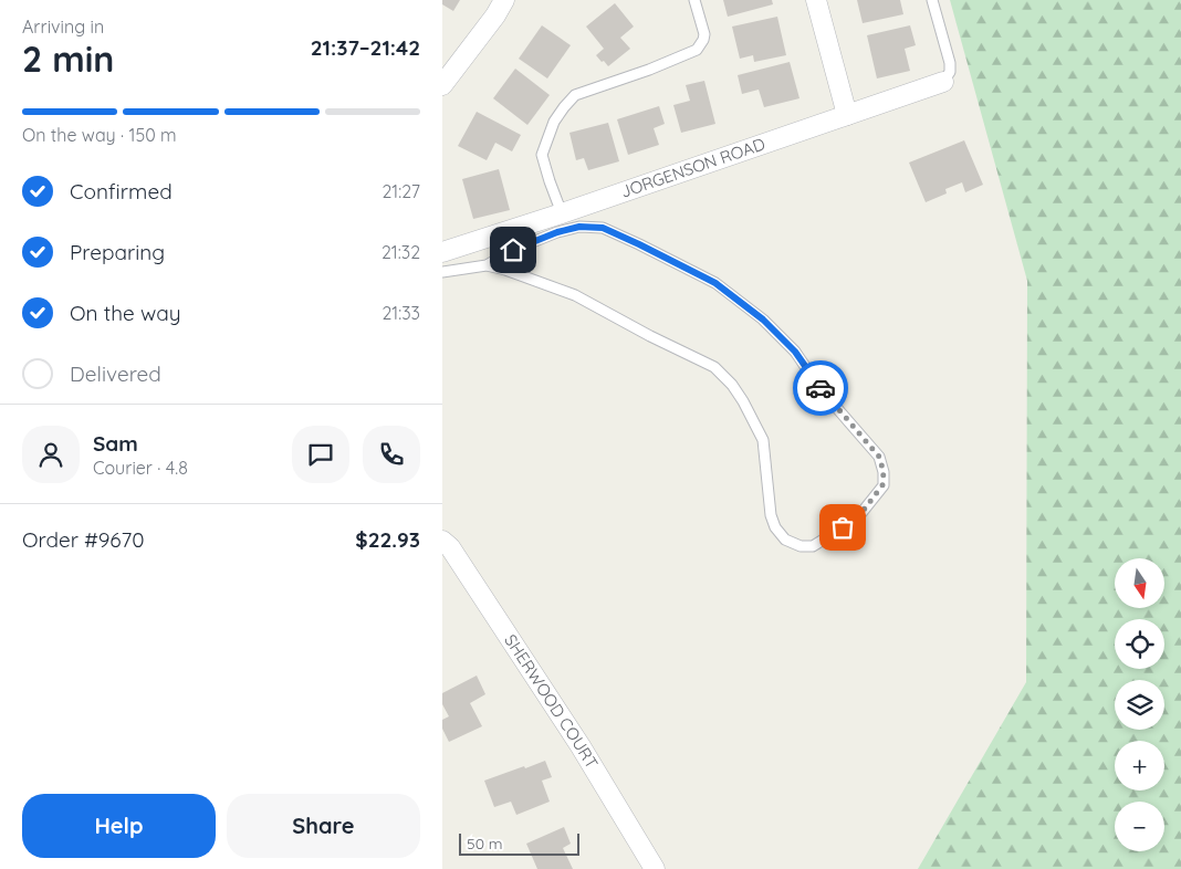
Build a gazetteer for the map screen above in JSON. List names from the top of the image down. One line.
{"streets":{"street":["JORGENSON ROAD","SHERWOOD COURT"]},"scale_bar":"50 m","north":"bottom","page":{"heading":["2 min","Arriving in","21:37–21:42"],"panel":["Sam","Courier · 4.8","Order #9670","$22.93"],"bar":"On the way · 150 m","list":[["Confirmed","21:27"],["Preparing","21:32"],["On the way","21:33"],"Delivered"],"map_buttons":["+","−"],"buttons":["Help","Share"],"scale":"50 m"}}
